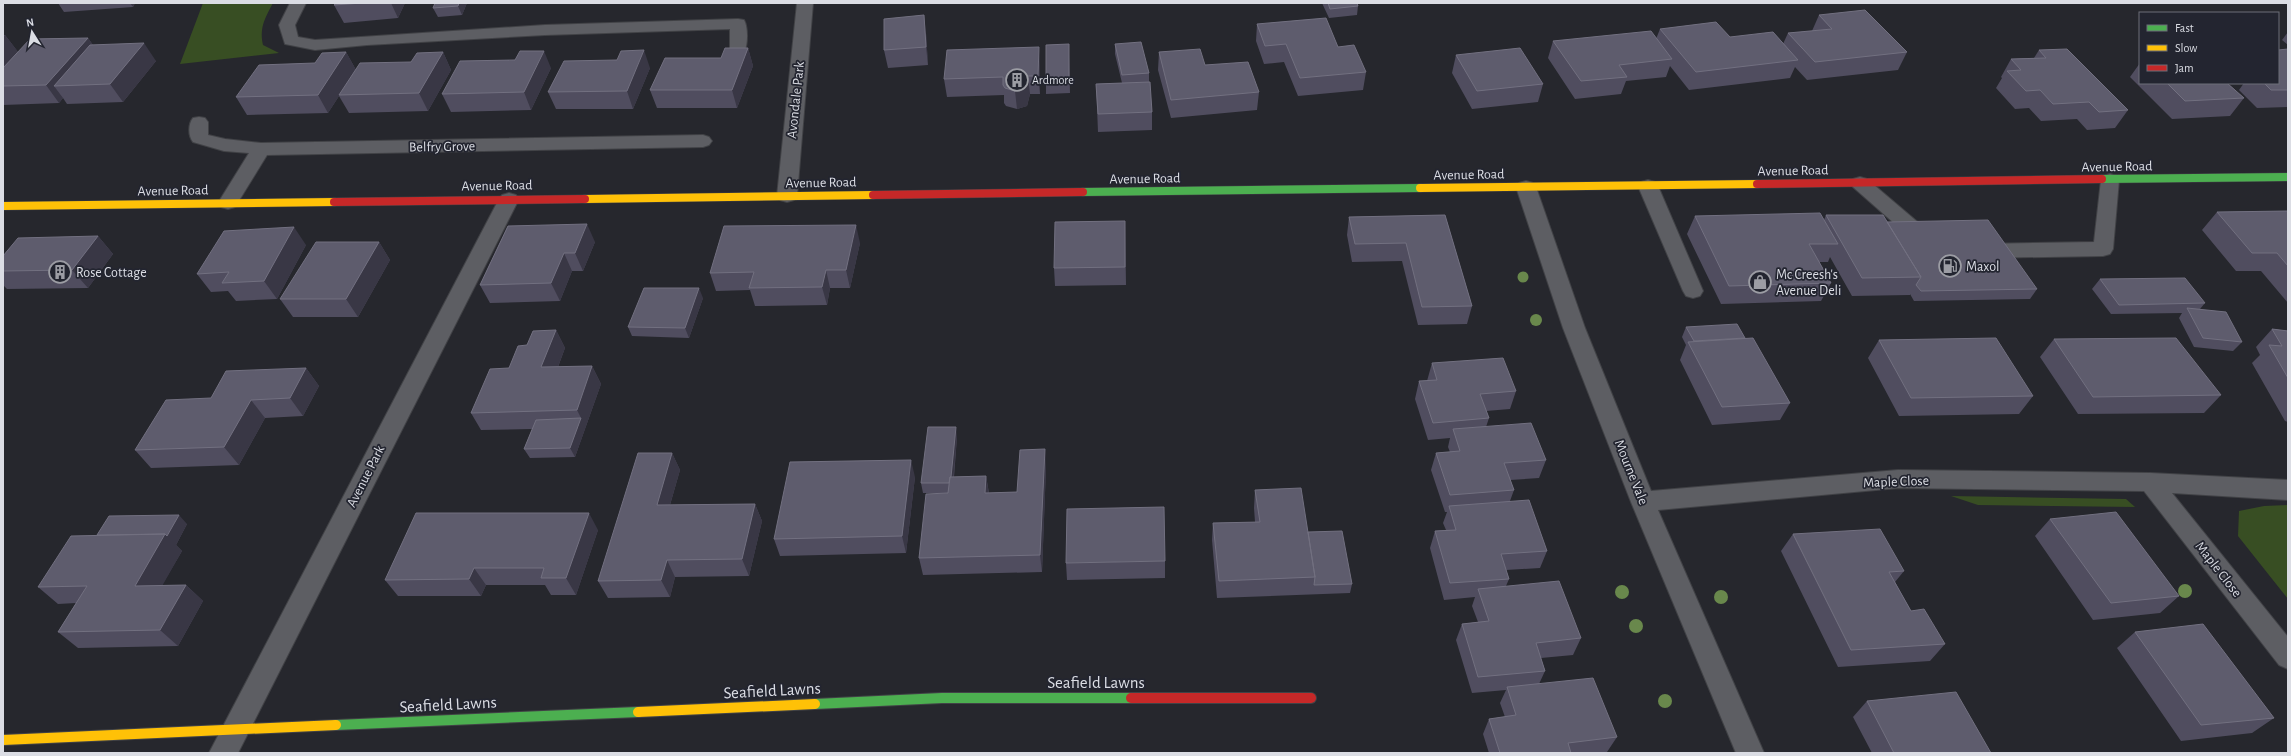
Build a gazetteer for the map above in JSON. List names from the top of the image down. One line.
{"streets":{"main road":["Avenue Road","Seafield Lawns"],"street":["Avondale Park","Belfry Grove","Mourne Vale","Avenue Park","Maple Close"]},"crossings":[["Avondale Park","Avenue Road"],["Avenue Road","Mourne Vale"],["Avenue Road","Avenue Park"],["Mourne Vale","Maple Close"],["Avenue Park","Seafield Lawns"]],"places":{"building":["Ardmore","Rose Cottage"],"fuel station":["Maxol"],"shop":["Mc Creesh's Avenue Deli"]},"legend":["Fast","Slow","Jam"],"north":"top"}
